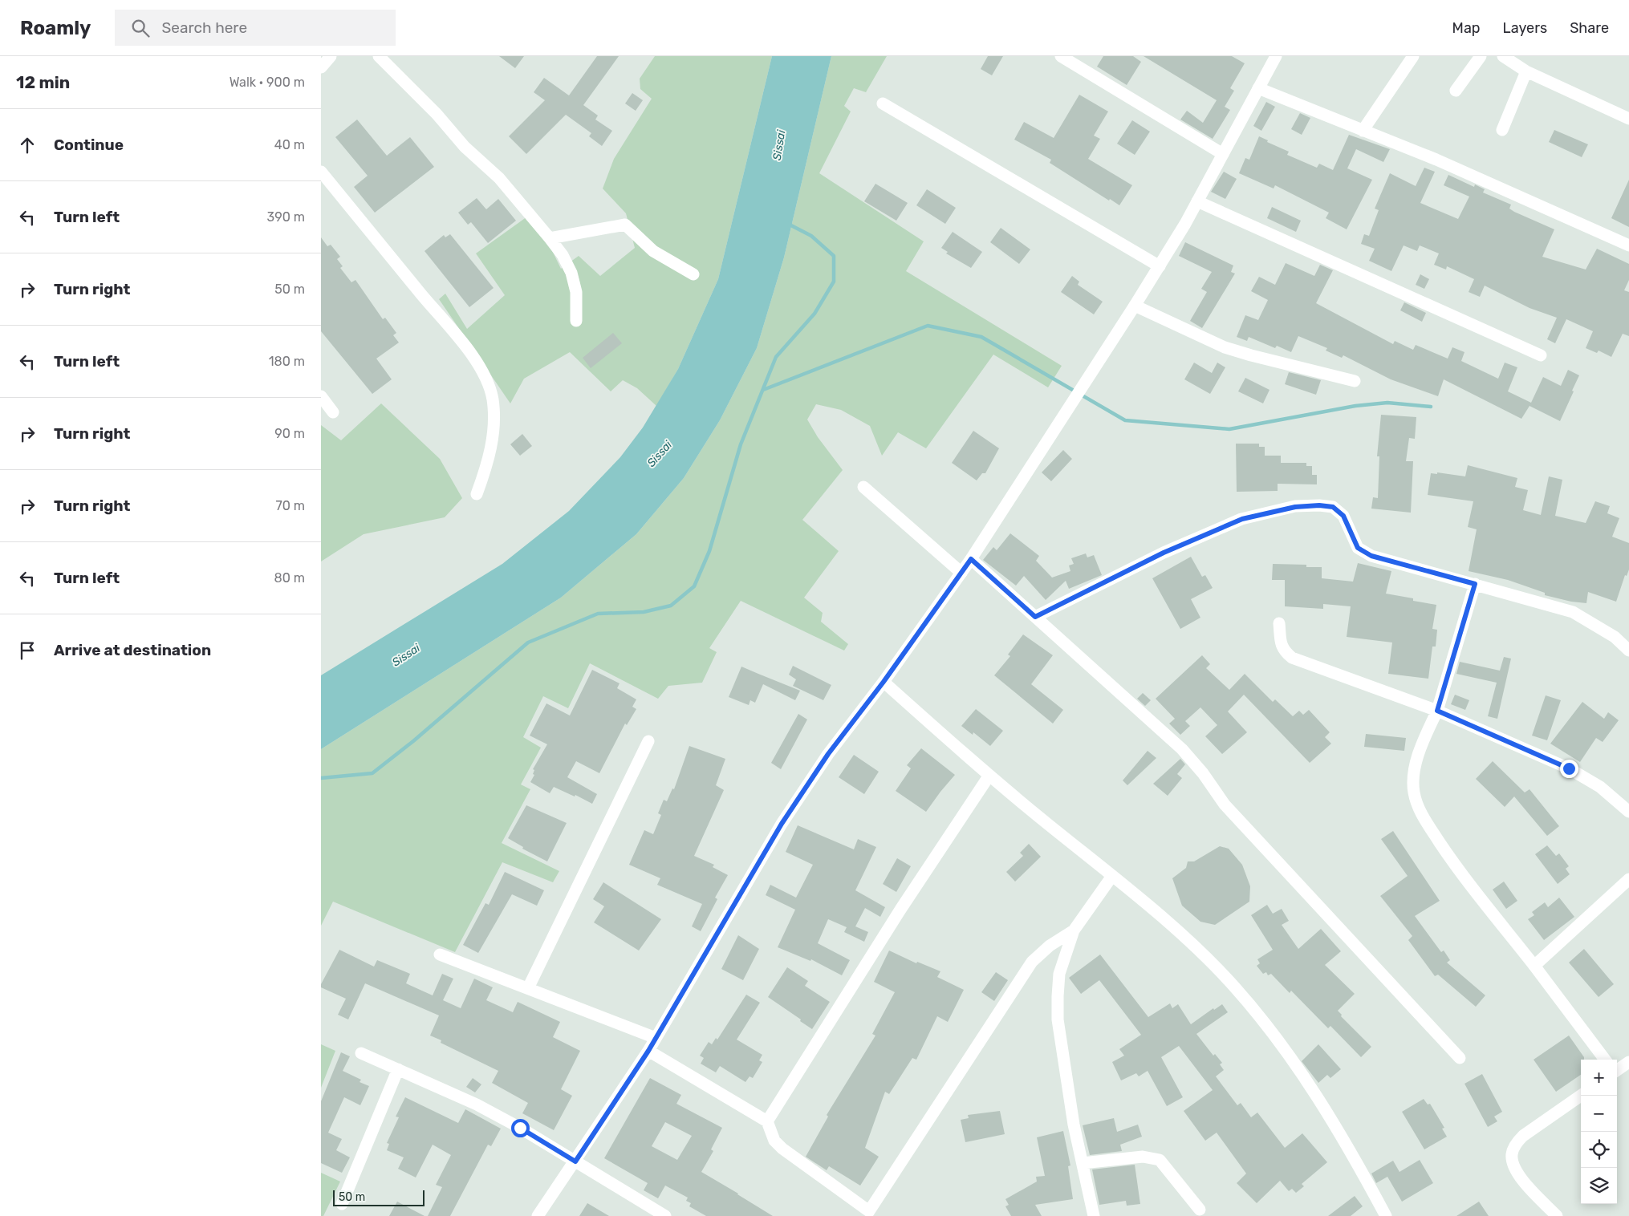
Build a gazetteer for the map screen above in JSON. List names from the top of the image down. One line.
{"water":["Sissai"],"scale_bar":"50 m","page":{"header":"Roamly","search":"Search here","nav":["Map","Layers","Share"],"heading":["12 min","Walk · 900 m"],"list":[["Continue","40 m"],["Turn left","390 m"],["Turn right","50 m"],["Turn left","180 m"],["Turn right","90 m"],["Turn right","70 m"],["Turn left","80 m"],"Arrive at destination"],"map_buttons":["+","−"],"scale":"50 m"}}
